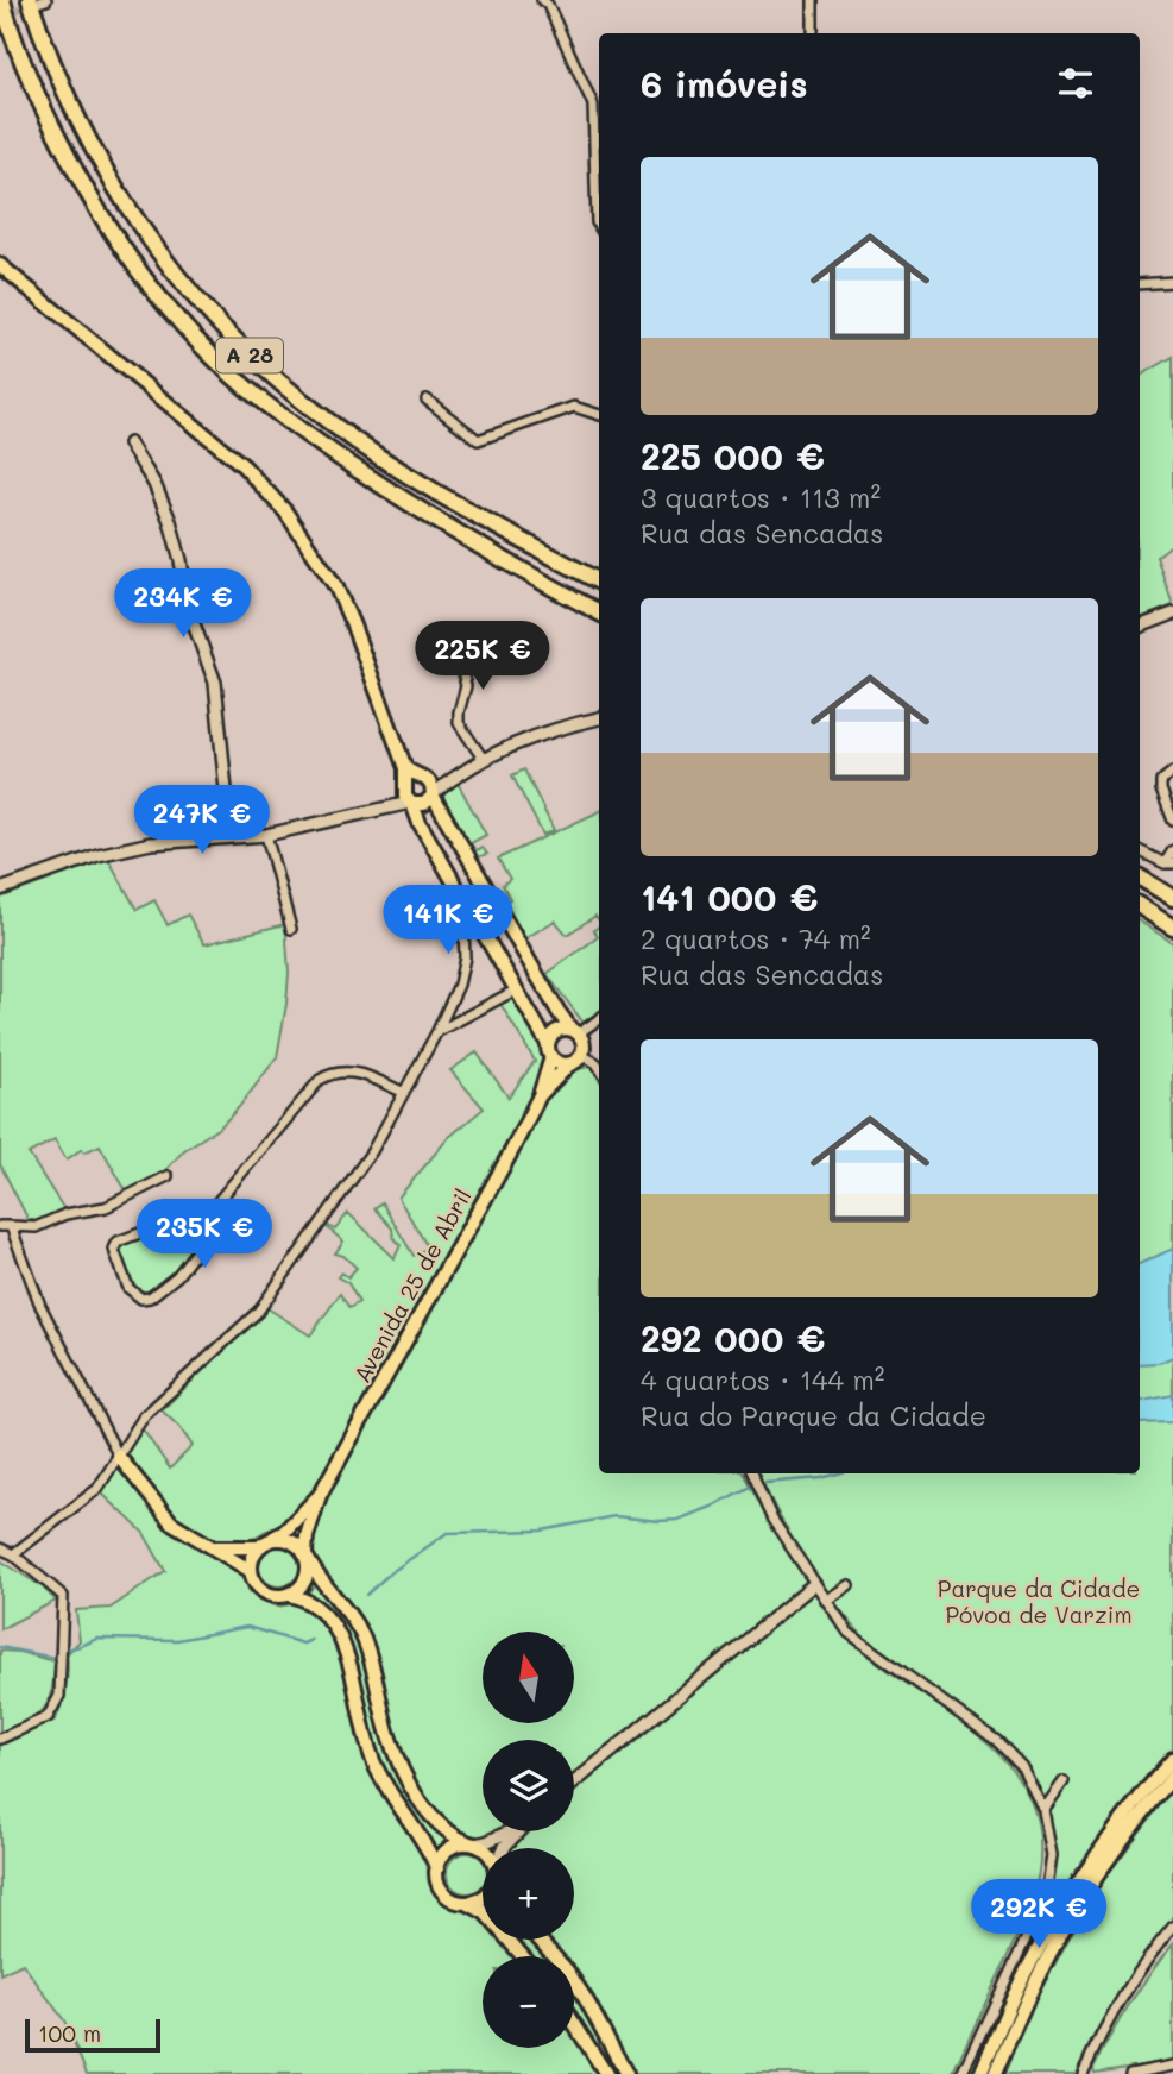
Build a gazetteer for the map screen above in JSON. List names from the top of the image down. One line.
{"streets":{"highway":["A 28"],"main road":["Avenida 25 de Abril"]},"parks":["Parque da Cidade Póvoa de Varzim"],"scale_bar":"100 m","north":"top","page":{"heading":"6 imóveis","list":[{"name":"225 000 €","note":"3 quartos · 113 m² · Rua das Sencadas"},{"name":"141 000 €","note":"2 quartos · 74 m² · Rua das Sencadas"},{"name":"292 000 €","note":"4 quartos · 144 m² · Rua do Parque da Cidade"}],"price":["234K €","225K €","247K €","141K €","235K €","292K €"],"map_buttons":["+","−"],"scale":"100 m"}}
